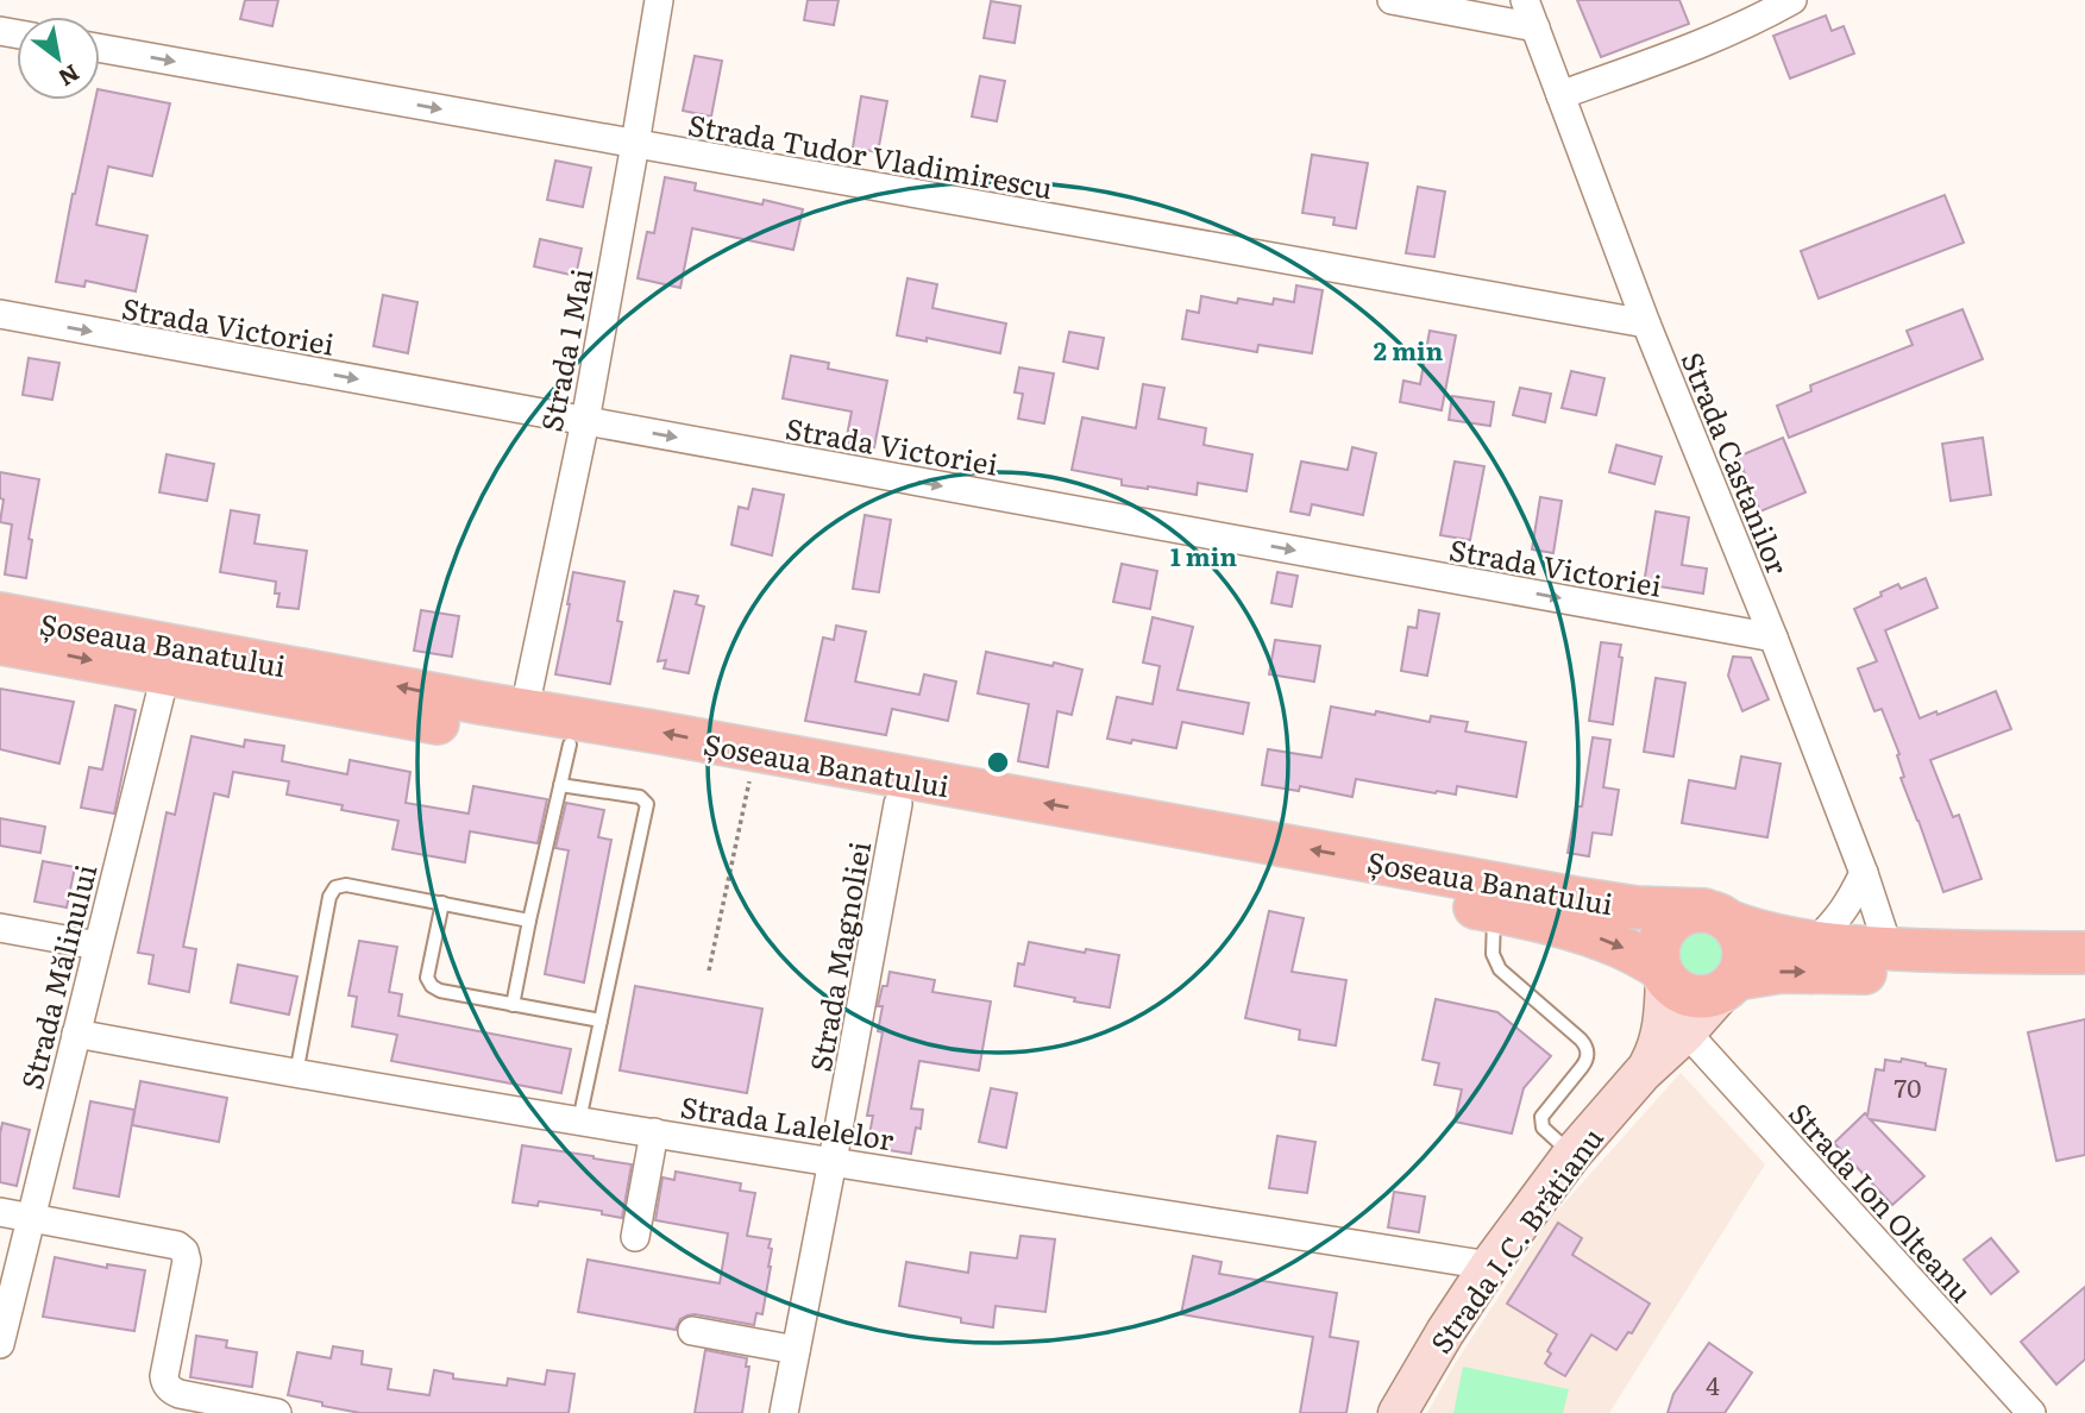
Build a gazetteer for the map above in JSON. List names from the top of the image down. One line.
{"streets":{"main road":["Șoseaua Banatului","Strada I.C. Brătianu"],"street":["Strada Tudor Vladimirescu","Strada Victoriei","Strada 1 Mai","Strada Castanilor","Strada Magnoliei","Strada Mălinului","Strada Lalelelor","Strada Ion Olteanu"]},"crossings":[["Strada Tudor Vladimirescu","Strada 1 Mai"],["Strada Tudor Vladimirescu","Strada Castanilor"],["Strada Victoriei","Strada 1 Mai"],["Strada Victoriei","Strada Castanilor"],["Strada 1 Mai","Șoseaua Banatului"],["Strada Castanilor","Șoseaua Banatului"],["Șoseaua Banatului","Strada Magnoliei"],["Șoseaua Banatului","Strada Mălinului"],["Șoseaua Banatului","Strada I.C. Brătianu"],["Strada Magnoliei","Strada Lalelelor"],["Strada Mălinului","Strada Lalelelor"],["Strada Lalelelor","Strada I.C. Brătianu"],["Strada Ion Olteanu","Strada I.C. Brătianu"]],"one_way":["Strada Victoriei"],"house_numbers":["70","4"],"north":"bottom right","rings":["2 min","1 min"]}
